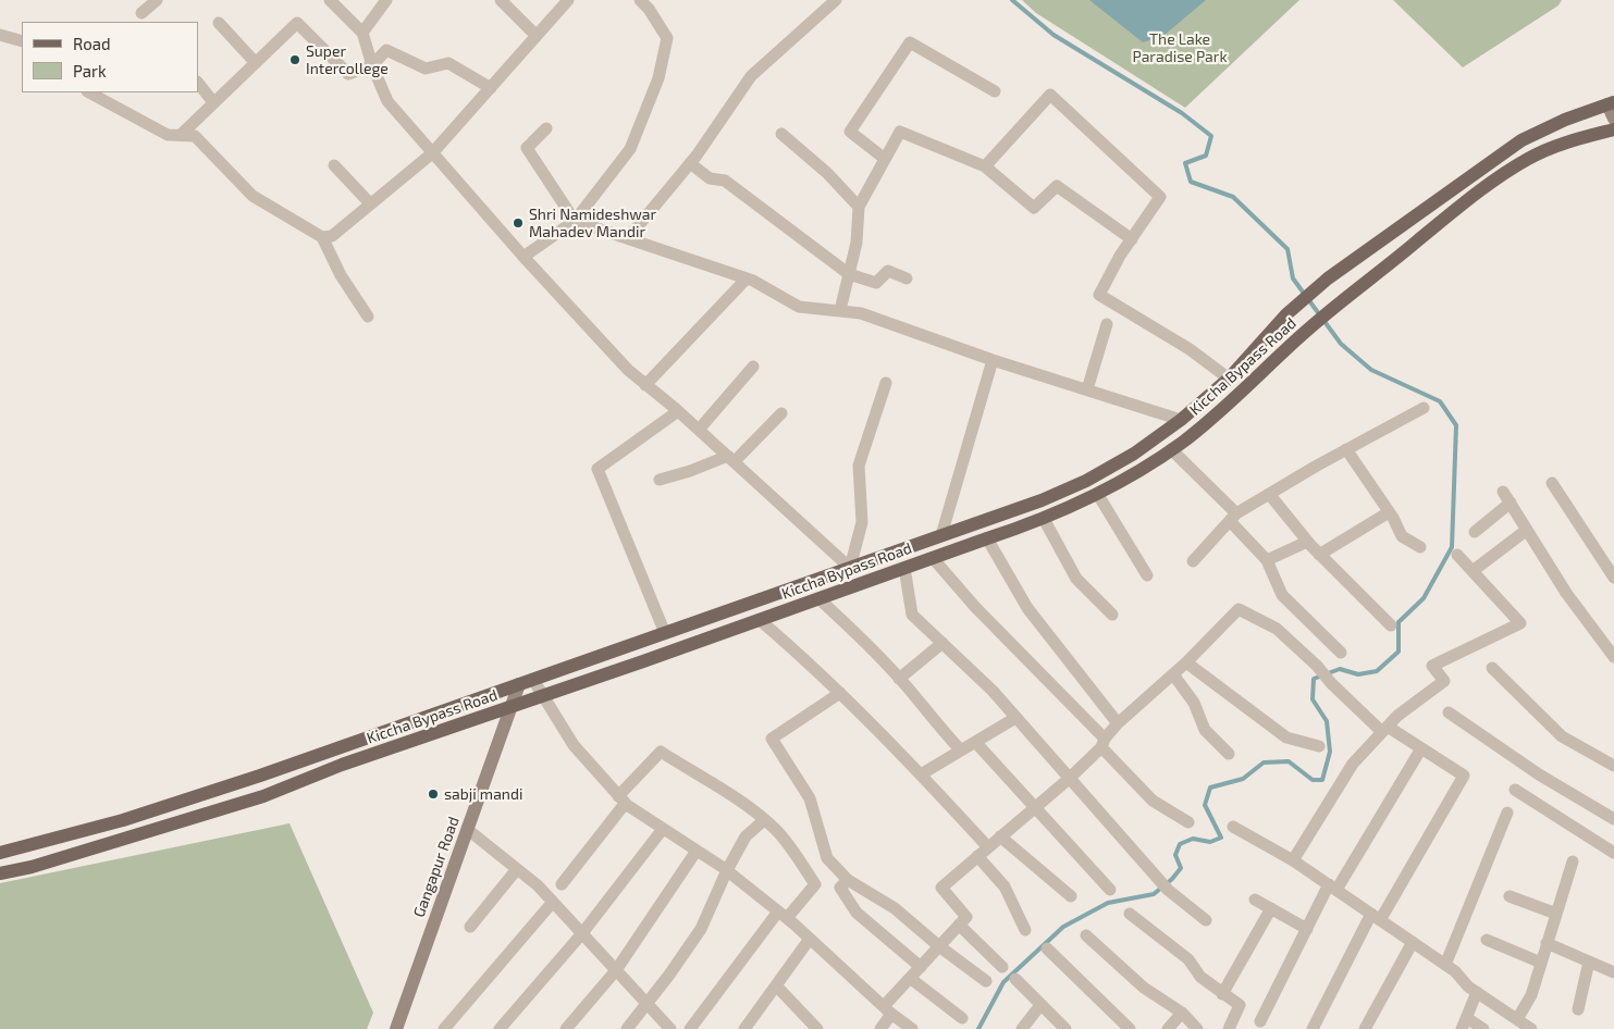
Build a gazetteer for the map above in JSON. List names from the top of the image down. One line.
{"streets":{"main road":["Kiccha Bypass Road"],"street":["Gangapur Road"]},"crossings":[["Kiccha Bypass Road","Gangapur Road"]],"parks":["The Lake Paradise Park"],"places":["Super Intercollege","Shri Namideshwar Mahadev Mandir","sabji mandi"],"legend":["Road","Park"]}
